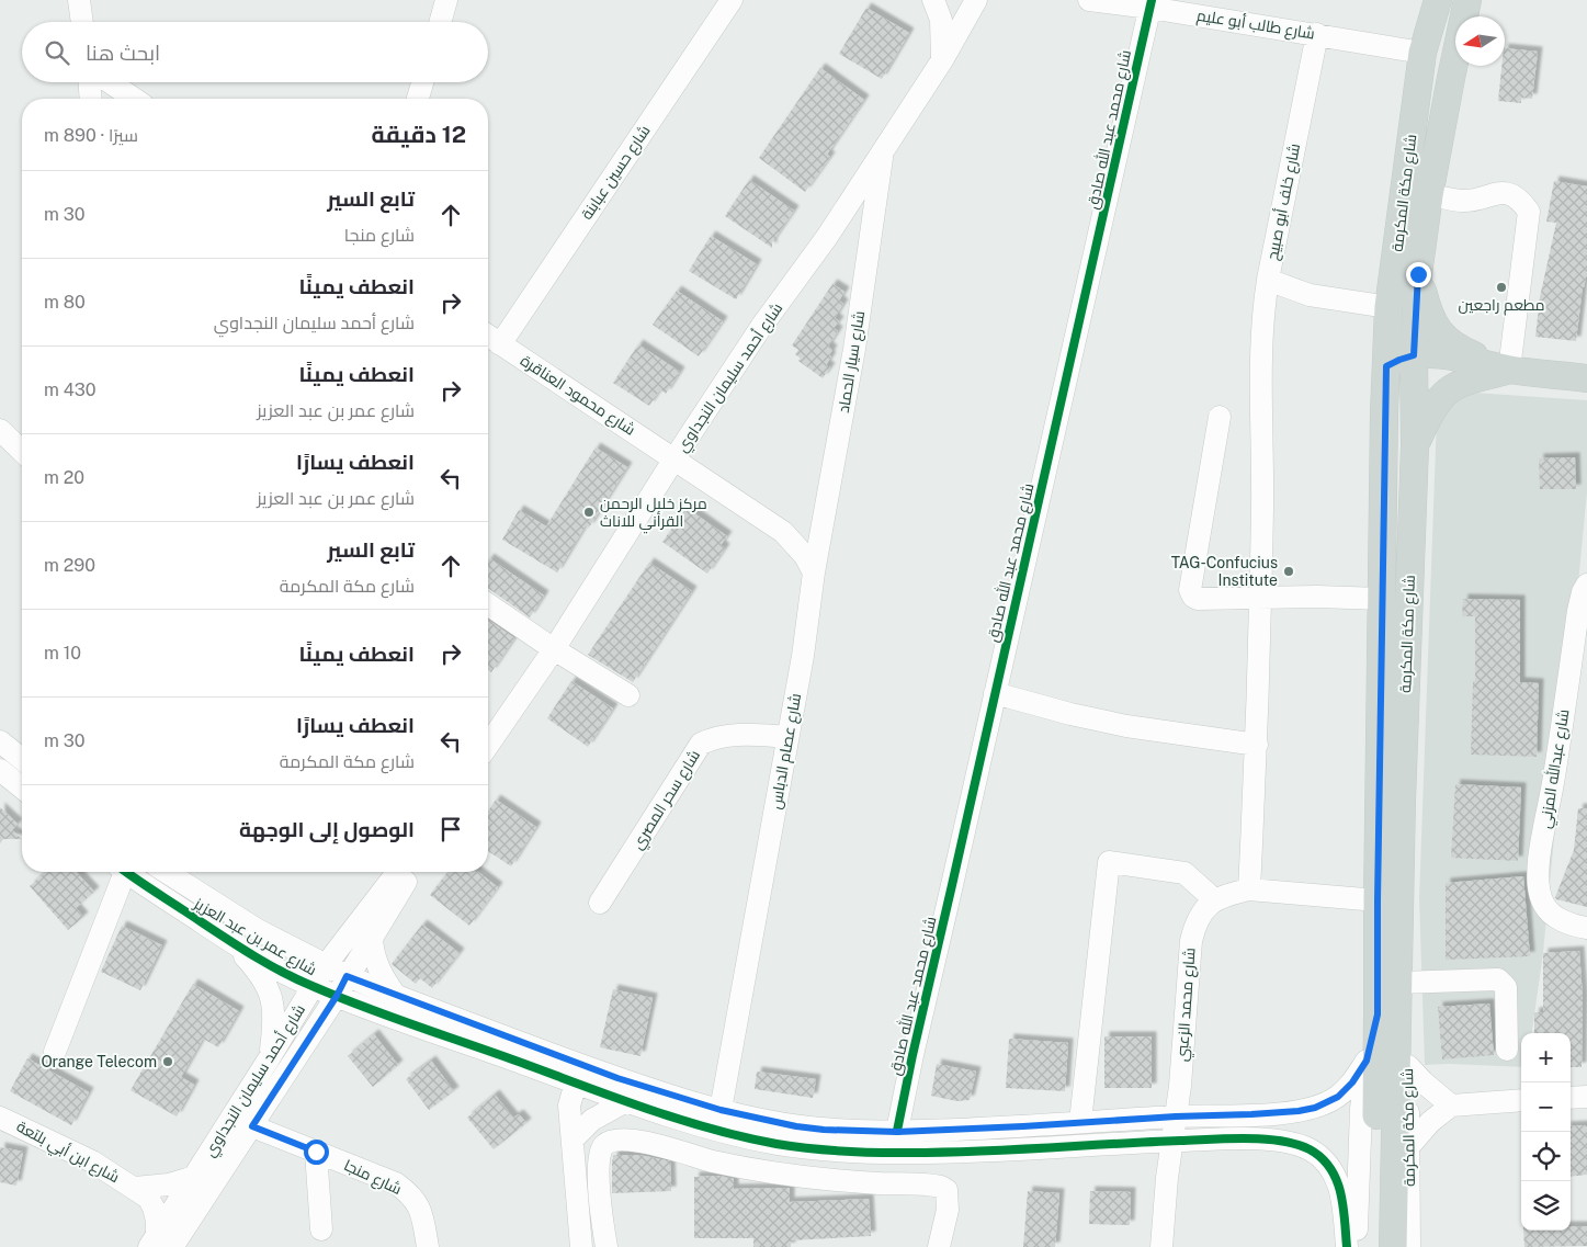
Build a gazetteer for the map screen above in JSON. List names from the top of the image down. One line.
{"streets":{"main road":["شارع مكة المكرمة"],"street":["شارع طالب أبو عليم","شارع محمد عبد الله صادق","شارع حسين عبابنة","شارع خلف أبو صبيح","شارع سيار الحماد","شارع أحمد سليمان النجداوي","شارع محمود العناقرة","شارع عصام الدباس","شارع عبدالله المزني","شارع سحر المصري","شارع عمر بن عبد العزيز","شارع محمد الزعبي","شارع ابن أبي بلتعة","شارع منجا"]},"crossings":[["شارع طالب أبو عليم","شارع محمد عبد الله صادق"],["شارع طالب أبو عليم","شارع مكة المكرمة"],["شارع طالب أبو عليم","شارع خلف أبو صبيح"],["شارع محمد عبد الله صادق","شارع عمر بن عبد العزيز"],["شارع حسين عبابنة","شارع محمود العناقرة"],["شارع مكة المكرمة","شارع خلف أبو صبيح"],["شارع مكة المكرمة","شارع عمر بن عبد العزيز"],["شارع سيار الحماد","شارع أحمد سليمان النجداوي"],["شارع سيار الحماد","شارع عصام الدباس"],["شارع أحمد سليمان النجداوي","شارع محمود العناقرة"],["شارع أحمد سليمان النجداوي","شارع عمر بن عبد العزيز"],["شارع أحمد سليمان النجداوي","شارع ابن أبي بلتعة"],["شارع أحمد سليمان النجداوي","شارع منجا"],["شارع عصام الدباس","شارع سحر المصري"],["شارع عصام الدباس","شارع عمر بن عبد العزيز"],["شارع عمر بن عبد العزيز","شارع محمد الزعبي"]],"places":["مطعم راجعين","مركز خليل الرحمن القرأني للاناث","TAG-Confucius Institute","Orange Telecom"],"north":"left","page":{"search":"ابحث هنا","heading":["12 دقيقة","سيرًا · 890 m"],"list":[["تابع السير","شارع منجا","30 m"],["انعطف يمينًا","شارع أحمد سليمان النجداوي","80 m"],["انعطف يمينًا","شارع عمر بن عبد العزيز","430 m"],["انعطف يسارًا","شارع عمر بن عبد العزيز","20 m"],["تابع السير","شارع مكة المكرمة","290 m"],["انعطف يمينًا","10 m"],["انعطف يسارًا","شارع مكة المكرمة","30 m"],"الوصول إلى الوجهة"],"map_buttons":["+","−"]}}
